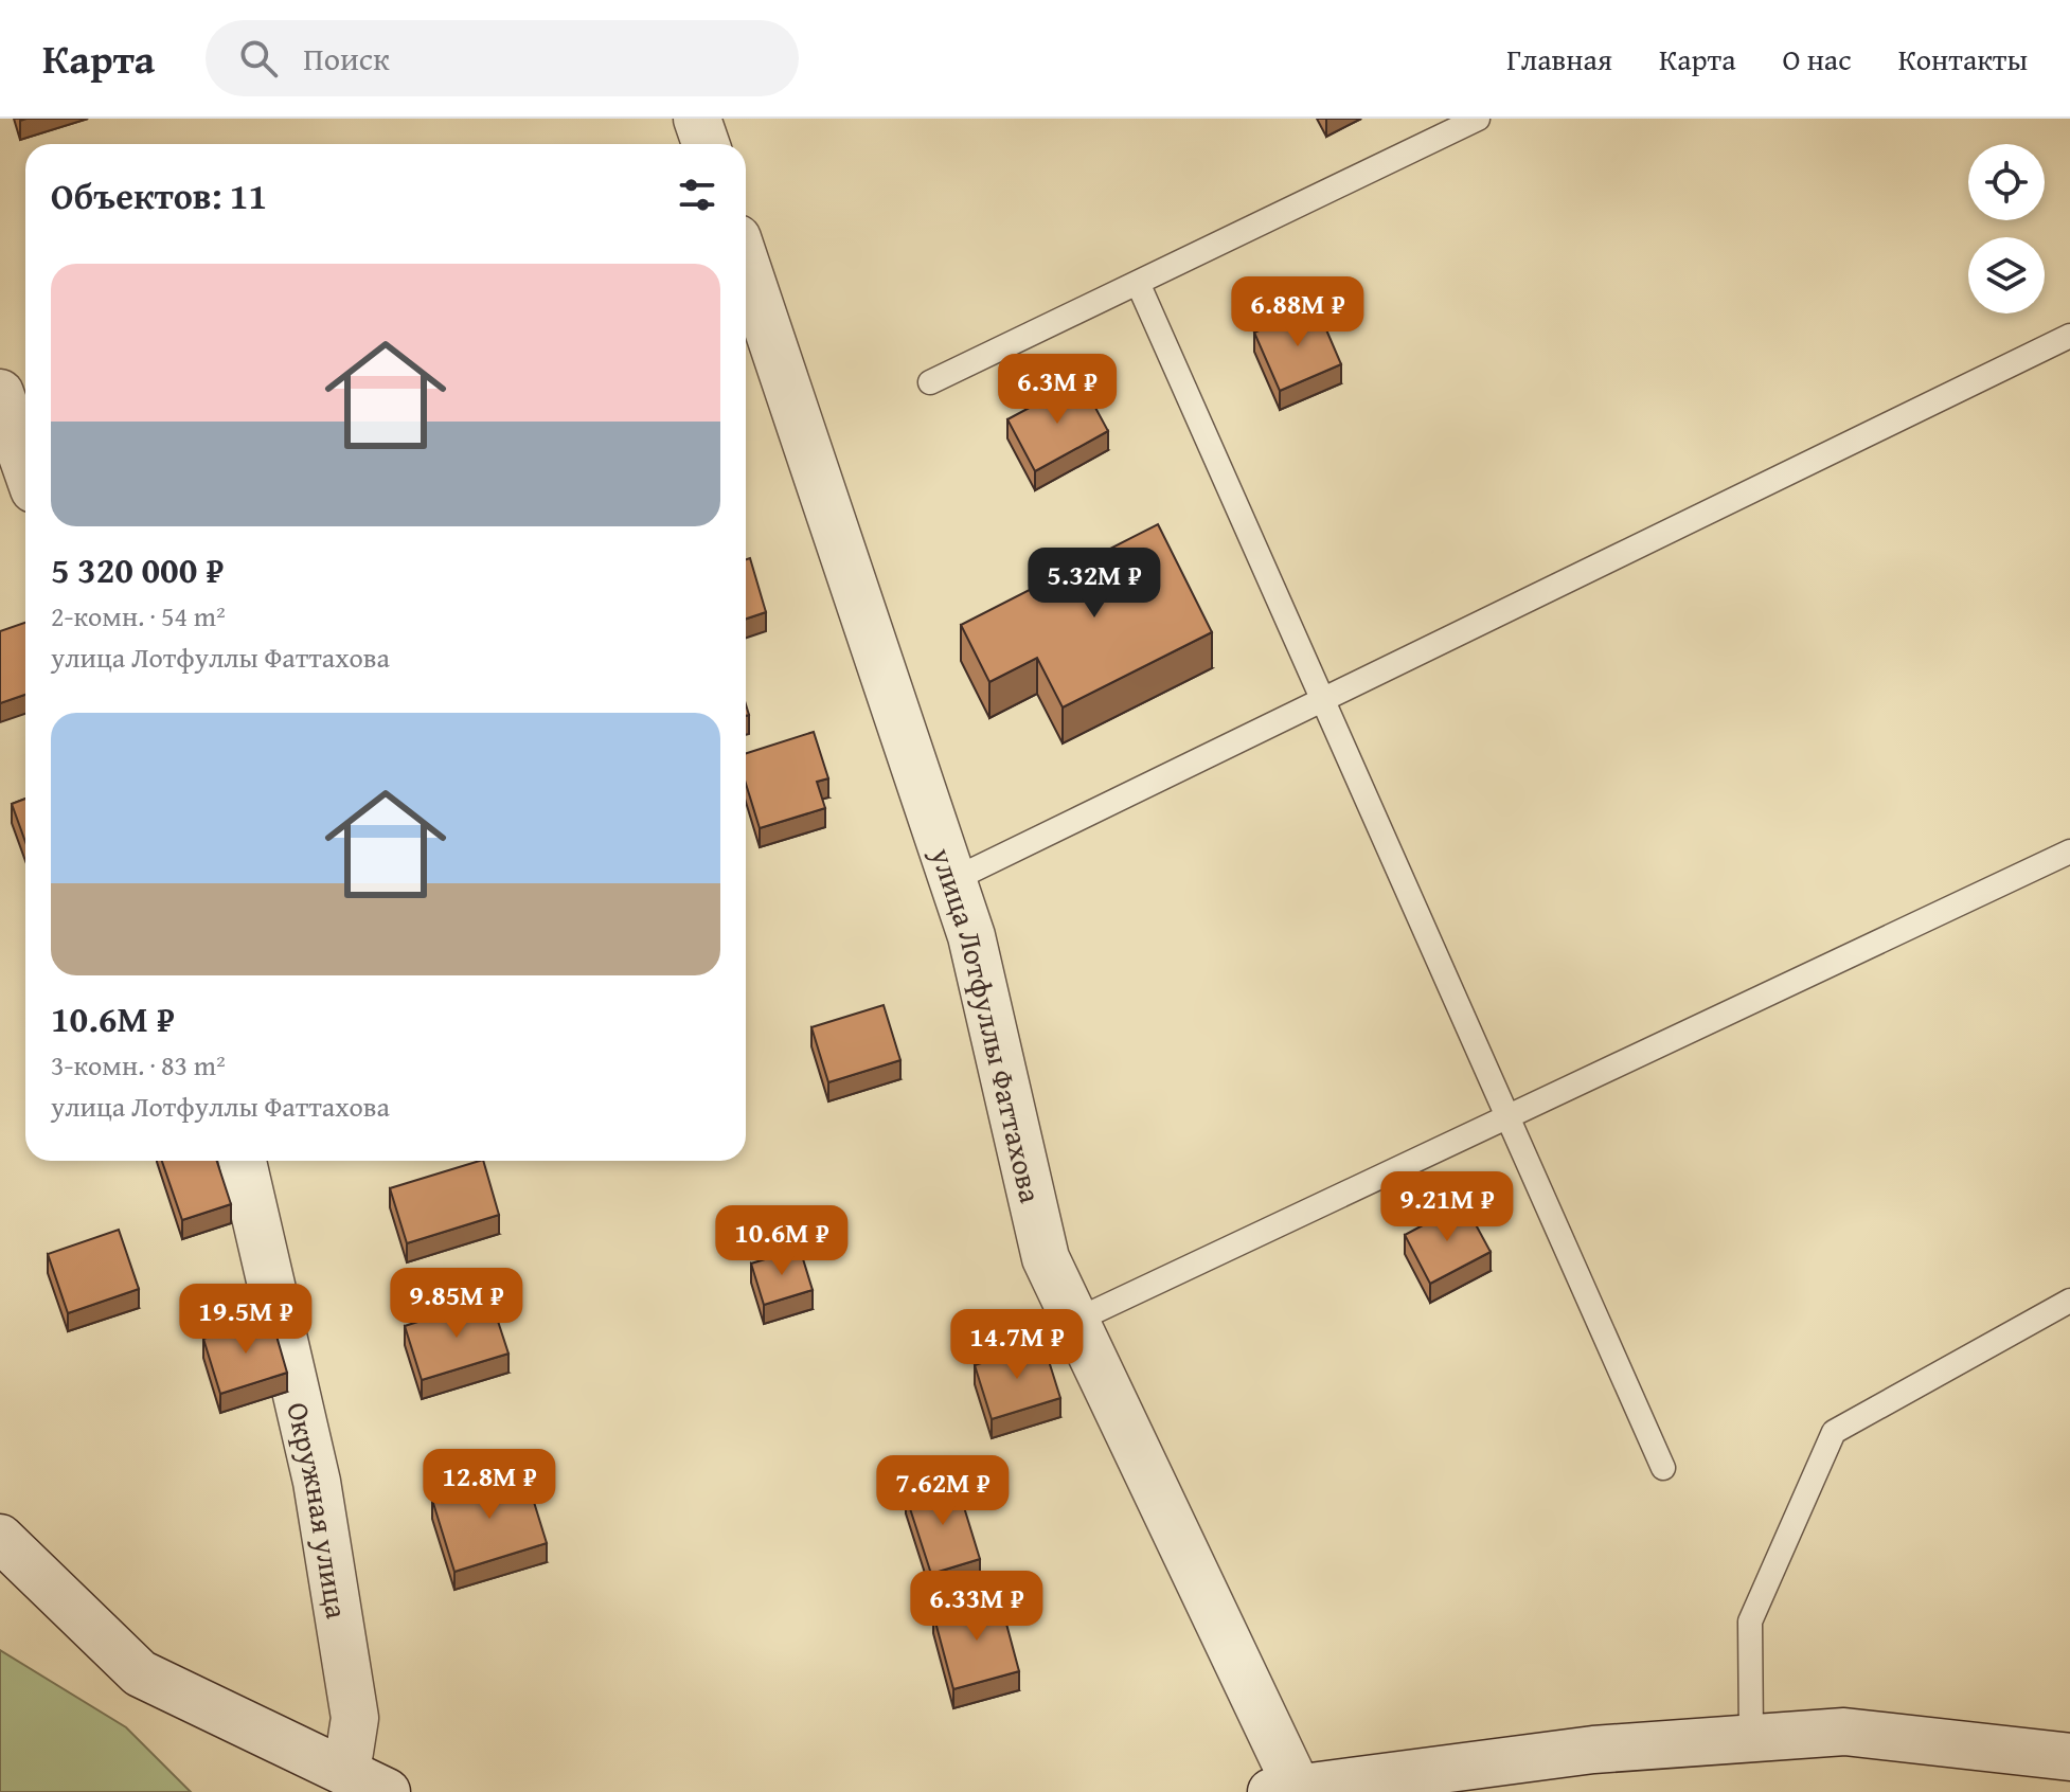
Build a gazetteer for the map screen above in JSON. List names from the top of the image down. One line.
{"streets":{"street":["улица Лотфуллы Фаттахова","Окружная улица"]},"page":{"header":"Карта","search":"Поиск","nav":["Главная","Карта","О нас","Контакты"],"heading":"Объектов: 11","list":[{"name":"5 320 000 ₽","note":"2-комн. · 54 m² · улица Лотфуллы Фаттахова"},{"name":"10.6M ₽","note":"3-комн. · 83 m² · улица Лотфуллы Фаттахова"}],"price":["6.88M ₽","6.3M ₽","5.32M ₽","9.21M ₽","10.6M ₽","9.85M ₽","19.5M ₽","14.7M ₽","12.8M ₽","7.62M ₽","6.33M ₽"]}}
